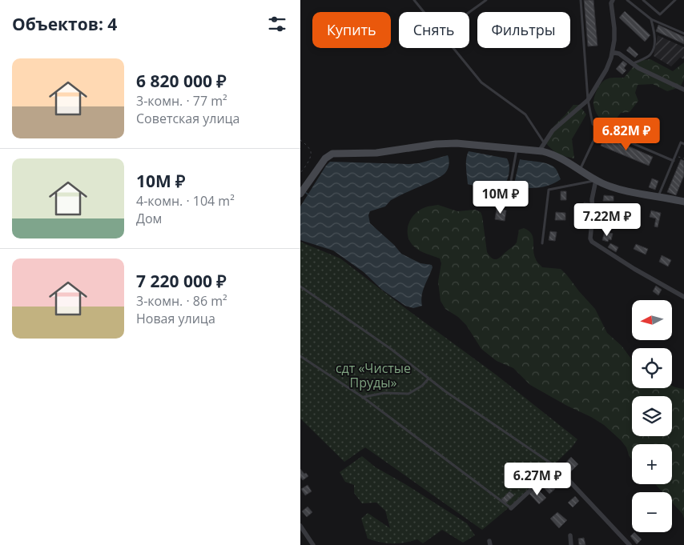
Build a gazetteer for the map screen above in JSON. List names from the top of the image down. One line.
{"parks":["сдт «Чистые Пруды»"],"north":"left","page":{"heading":"Объектов: 4","chip":["Купить","Снять","Фильтры"],"list":[{"name":"6 820 000 ₽","note":"3-комн. · 77 m² · Советская улица"},{"name":"10M ₽","note":"4-комн. · 104 m² · Дом"},{"name":"7 220 000 ₽","note":"3-комн. · 86 m² · Новая улица"}],"price":["6.82M ₽","10M ₽","7.22M ₽","6.27M ₽"],"map_buttons":["+","−"]}}
